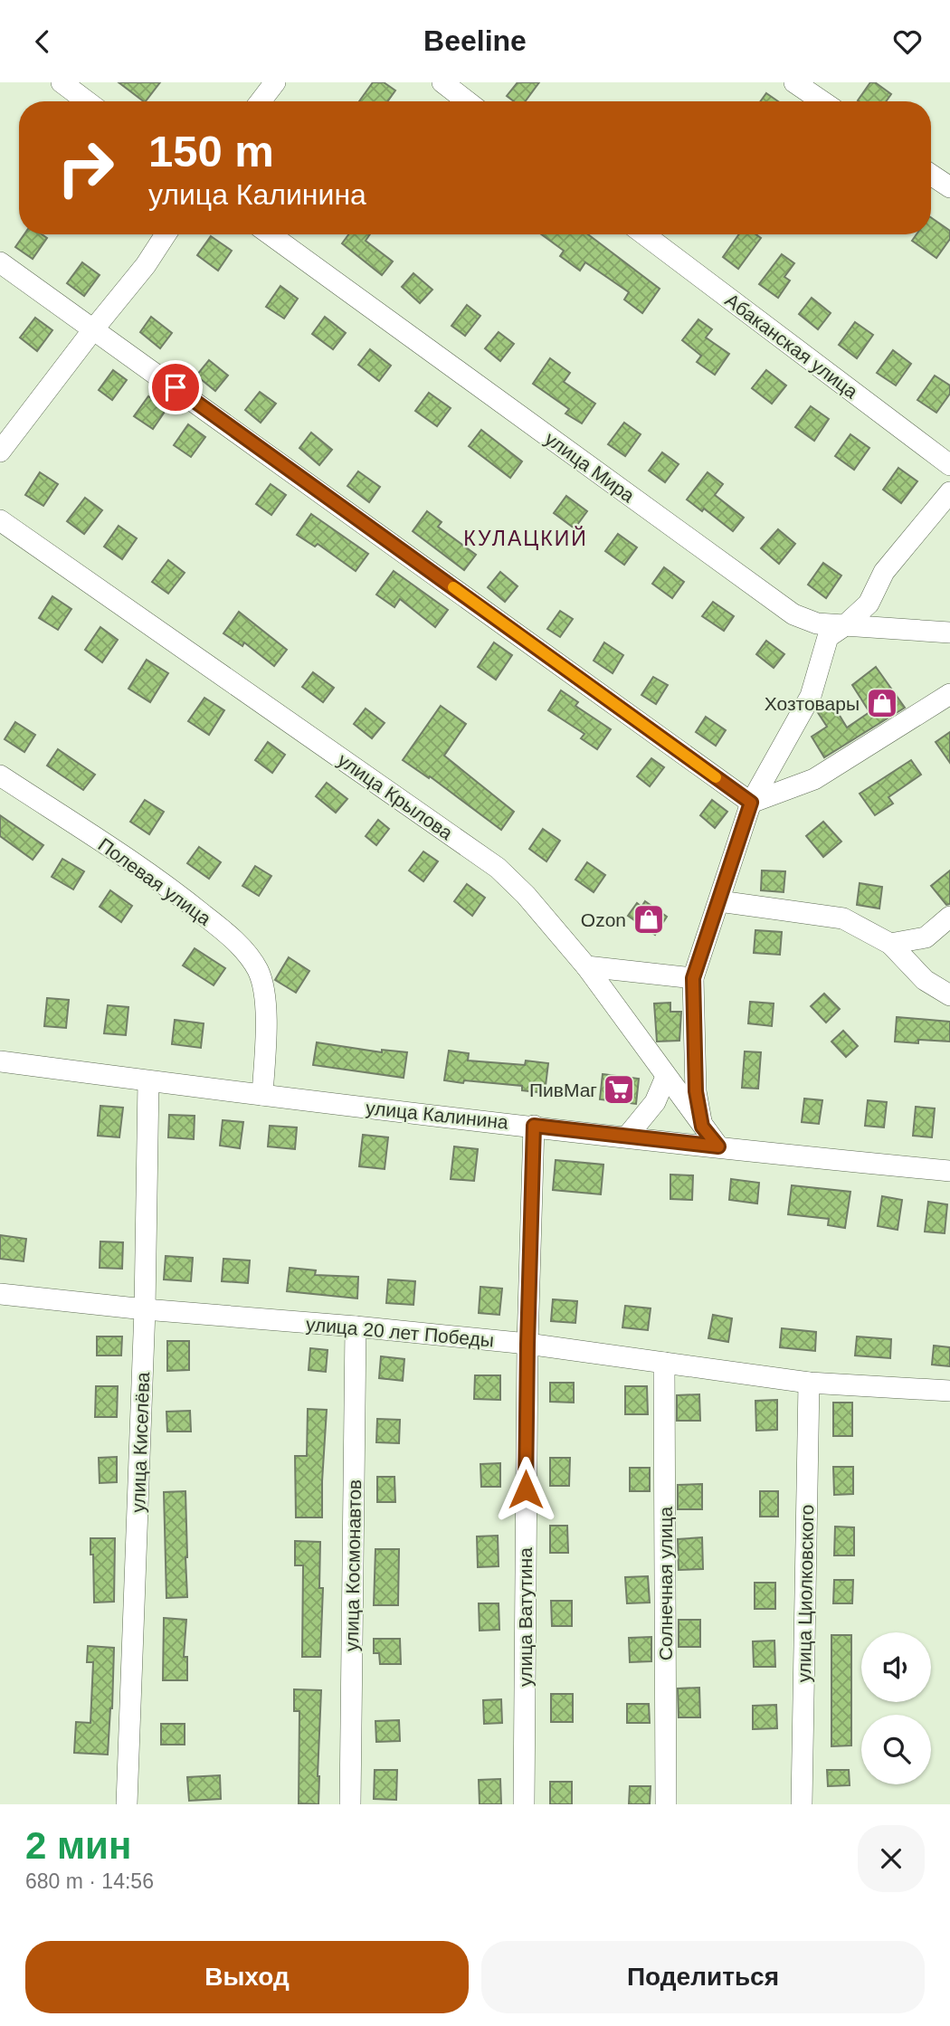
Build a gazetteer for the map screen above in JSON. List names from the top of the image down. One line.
{"streets":{"street":["Абаканская улица","улица Мира","улица Крылова","Полевая улица","улица Калинина","улица 20 лет Победы","улица Киселёва","улица Космонавтов","Солнечная улица","улица Циолковского","улица Ватутина"]},"crossings":[["улица Крылова","улица Калинина"],["Полевая улица","улица Калинина"],["улица Калинина","улица Киселёва"],["улица Калинина","улица Ватутина"],["улица 20 лет Победы","улица Киселёва"],["улица 20 лет Победы","улица Космонавтов"],["улица 20 лет Победы","Солнечная улица"],["улица 20 лет Победы","улица Циолковского"],["улица 20 лет Победы","улица Ватутина"]],"districts":["КУЛАЦКИЙ"],"places":{"shop":["Хозтовары","Ozon"],"supermarket":["ПивМаг"]},"page":{"header":"Beeline","turn":["150 m","улица Калинина"],"heading":["2 мин","680 m · 14:56"],"buttons":["Выход","Поделиться"]}}
